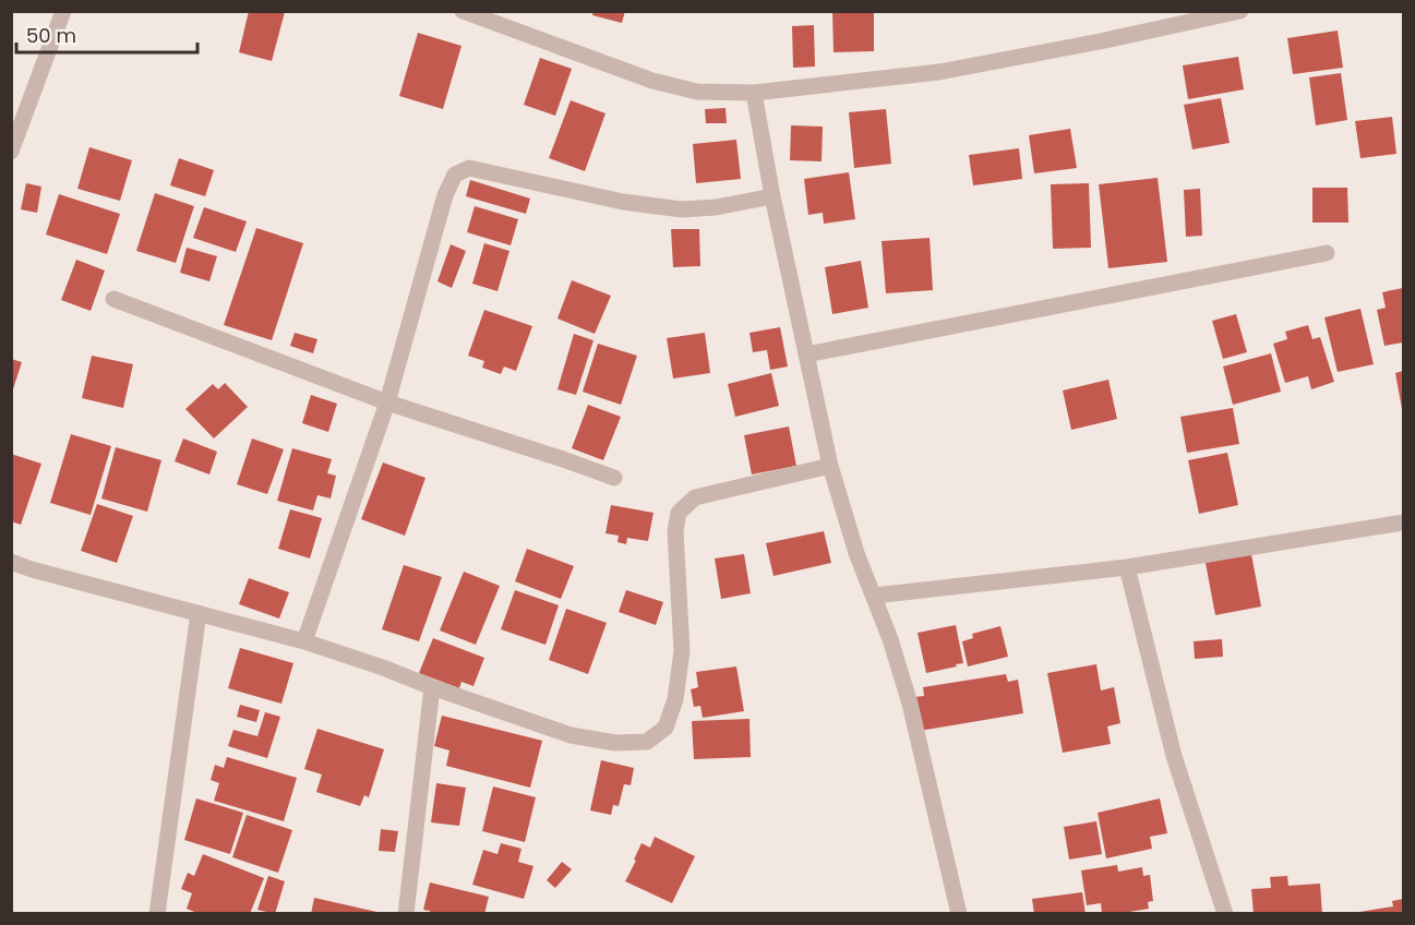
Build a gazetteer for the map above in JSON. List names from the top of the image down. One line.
{"scale_bar":"50 m"}
